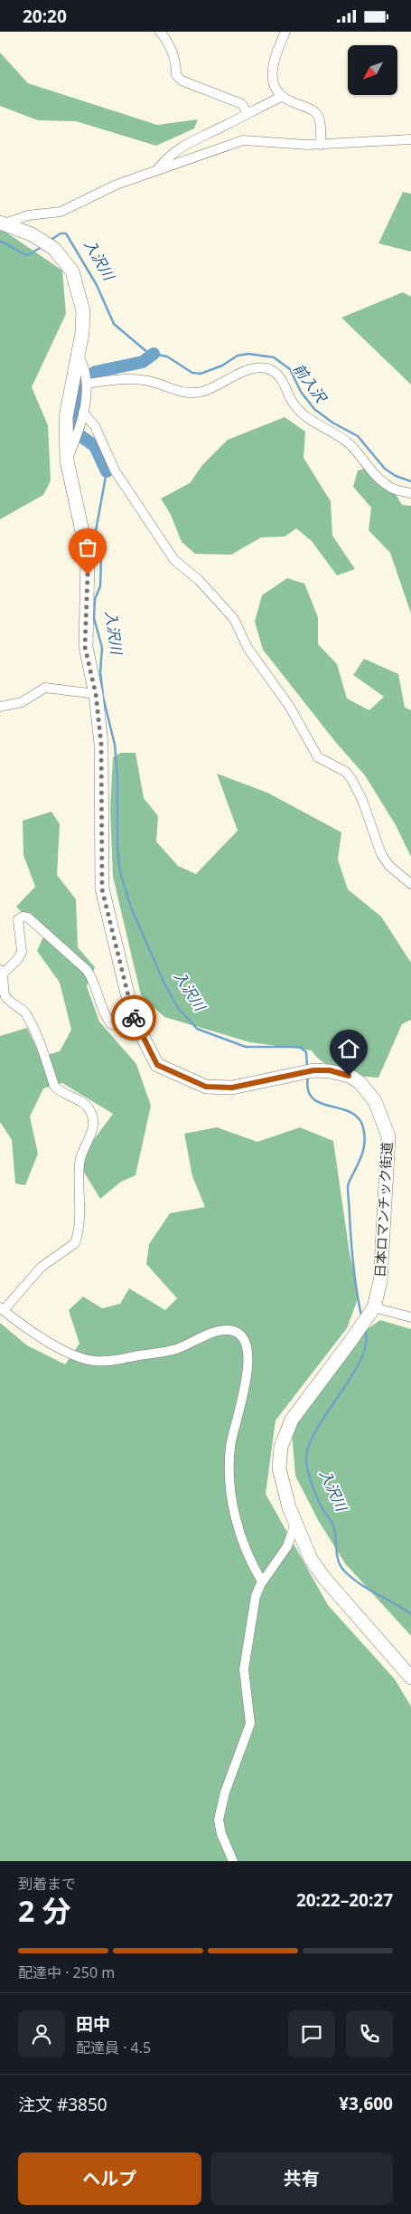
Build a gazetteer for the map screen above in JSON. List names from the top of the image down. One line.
{"streets":{"highway":["日本ロマンチック街道"]},"water":["入沢川","前入沢"],"north":"bottom left","page":{"status":"20:20","heading":["2 分","到着まで","20:22–20:27"],"panel":["田中","配達員 · 4.5","注文 #3850","¥3,600"],"bar":"配達中 · 250 m","buttons":["ヘルプ","共有"]}}
